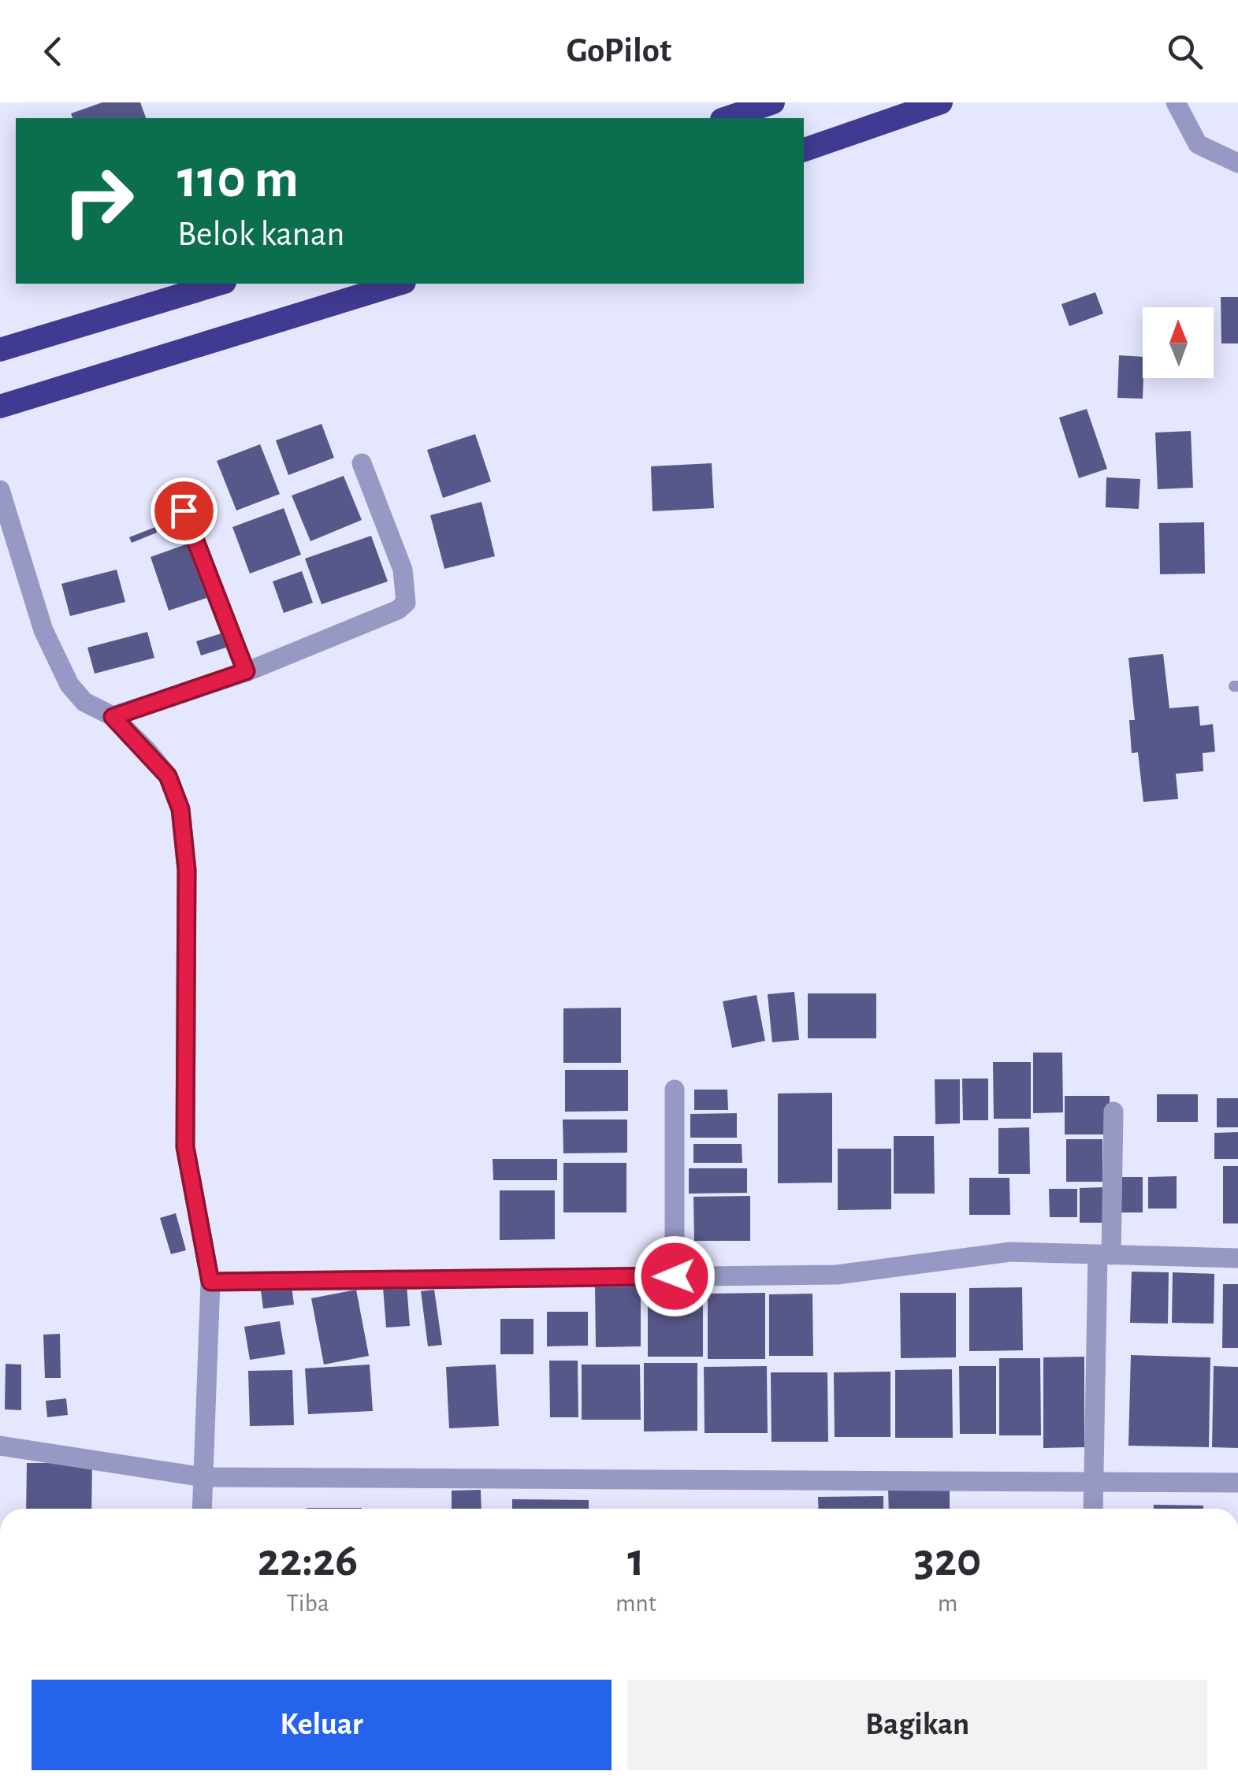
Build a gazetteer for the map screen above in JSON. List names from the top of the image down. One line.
{"north":"top","page":{"header":"GoPilot","turn":["110 m","Belok kanan"],"eta":["22:26","Tiba","1","mnt","320","m"],"buttons":["Keluar","Bagikan"]}}
